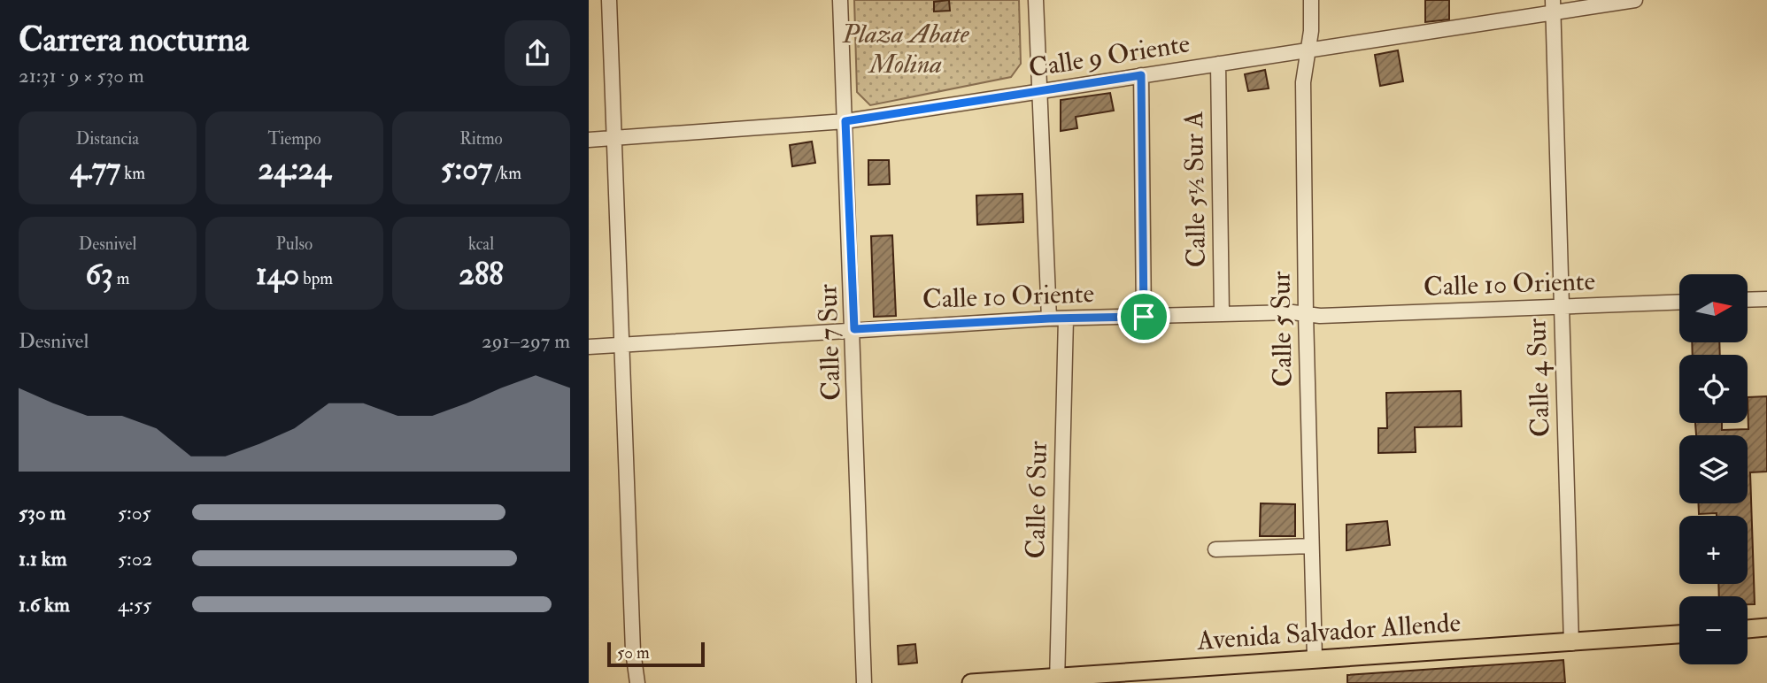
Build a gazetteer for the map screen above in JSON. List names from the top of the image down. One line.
{"streets":{"main road":["Avenida Salvador Allende"],"street":["Calle 9 Oriente","Calle 5½ Sur A","Calle 10 Oriente","Calle 5 Sur","Calle 7 Sur","Calle 4 Sur","Calle 6 Sur"]},"crossings":[["Calle 9 Oriente","Calle 5½ Sur A"],["Calle 9 Oriente","Calle 5 Sur"],["Calle 9 Oriente","Calle 7 Sur"],["Calle 9 Oriente","Calle 4 Sur"],["Calle 5½ Sur A","Calle 10 Oriente"],["Calle 10 Oriente","Calle 5 Sur"],["Calle 10 Oriente","Calle 7 Sur"],["Calle 10 Oriente","Calle 4 Sur"],["Calle 10 Oriente","Calle 6 Sur"],["Calle 5 Sur","Avenida Salvador Allende"],["Calle 4 Sur","Avenida Salvador Allende"],["Calle 6 Sur","Avenida Salvador Allende"]],"parks":["Plaza Abate Molina"],"scale_bar":"50 m","north":"right","page":{"heading":["Carrera nocturna","21:31 · 9 × 530 m"],"stats":[["Distancia","4.77 km"],["Tiempo","24:24"],["Ritmo","5:07 /km"],["Desnivel","63 m"],["Pulso","140 bpm"],["kcal","288"]],"map_buttons":["+","−"],"chart":["Desnivel","291–297 m"],"list":[{"name":"530 m","note":"5:05"},{"name":"1.1 km","note":"5:02"},{"name":"1.6 km","note":"4:55"}],"scale":"50 m"}}
